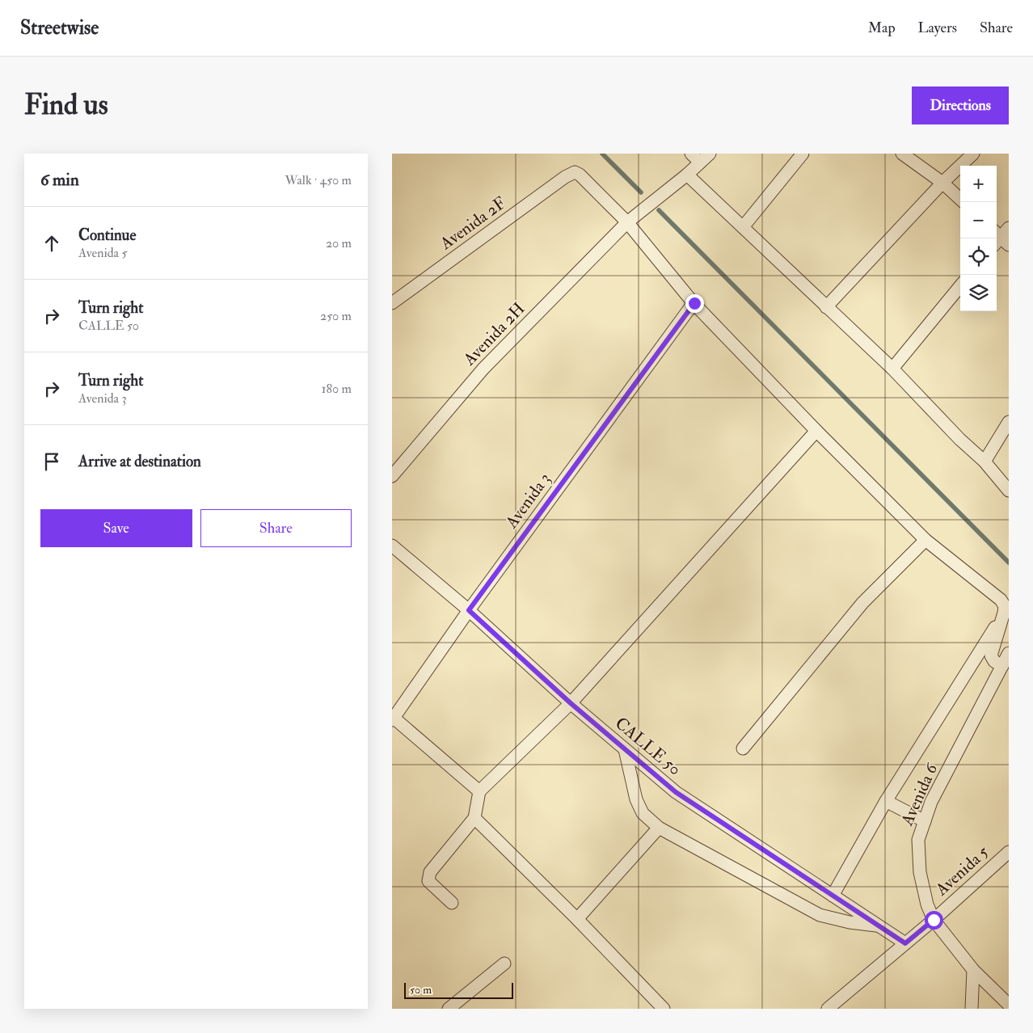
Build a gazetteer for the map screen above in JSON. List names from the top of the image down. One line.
{"streets":{"street":["Avenida 2F","Avenida 2H","Avenida 3","CALLE 50","Avenida 6","Avenida 5"]},"crossings":[["Avenida 2F","Avenida 2H"],["Avenida 3","CALLE 50"],["CALLE 50","Avenida 5"],["Avenida 6","Avenida 5"]],"scale_bar":"50 m","page":{"header":"Streetwise","nav":["Map","Layers","Share"],"buttons":["Directions",["Save","Share"]],"title":"Find us","heading":["6 min","Walk · 450 m"],"map_buttons":["+","−"],"list":[["Continue","Avenida 5","20 m"],["Turn right","CALLE 50","250 m"],["Turn right","Avenida 3","180 m"],"Arrive at destination"],"scale":"50 m"}}
